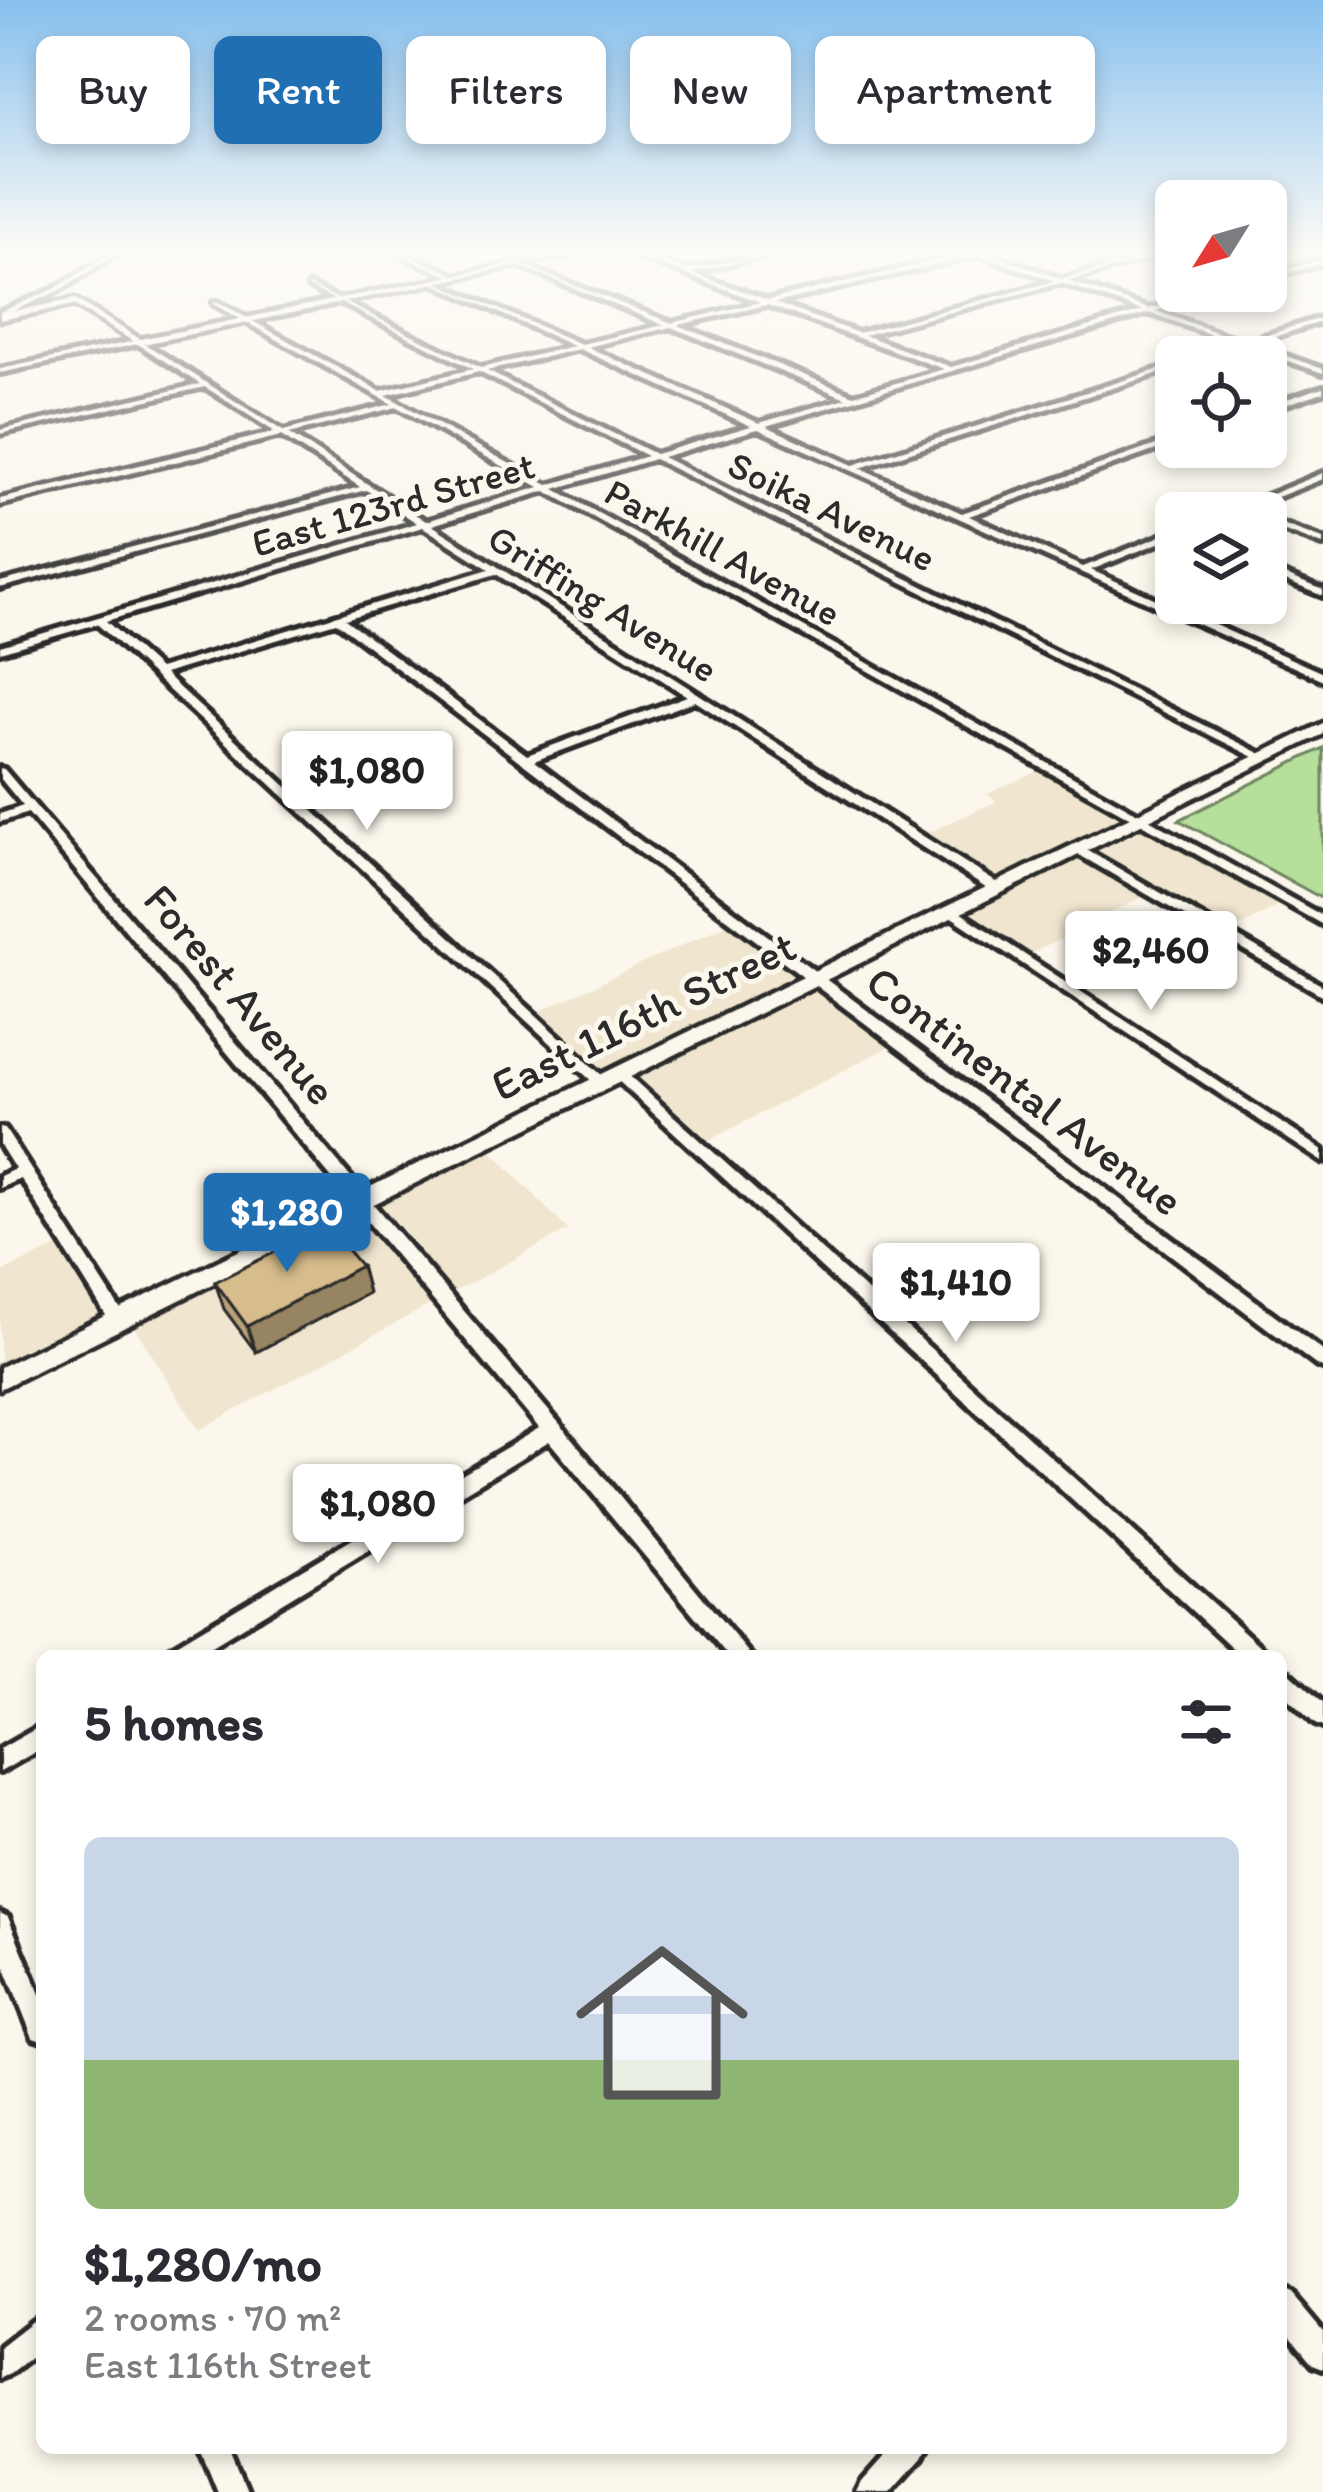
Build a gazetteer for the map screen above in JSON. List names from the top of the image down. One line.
{"streets":{"main road":["East 116th Street"],"street":["East 123rd Street","Soika Avenue","Parkhill Avenue","Griffing Avenue","Forest Avenue","Continental Avenue"]},"crossings":[["East 123rd Street","Soika Avenue"],["East 123rd Street","Parkhill Avenue"],["East 123rd Street","Griffing Avenue"],["Soika Avenue","East 116th Street"],["Parkhill Avenue","East 116th Street"],["Griffing Avenue","East 116th Street"],["Forest Avenue","East 116th Street"],["East 116th Street","Continental Avenue"]],"north":"bottom left","page":{"chip":["Buy","Rent","Filters","New","Apartment"],"price":["$1,080","$2,460","$1,280","$1,410","$1,080"],"heading":"5 homes","list":[{"name":"$1,280/mo","note":"2 rooms · 70 m² · East 116th Street"}]}}
